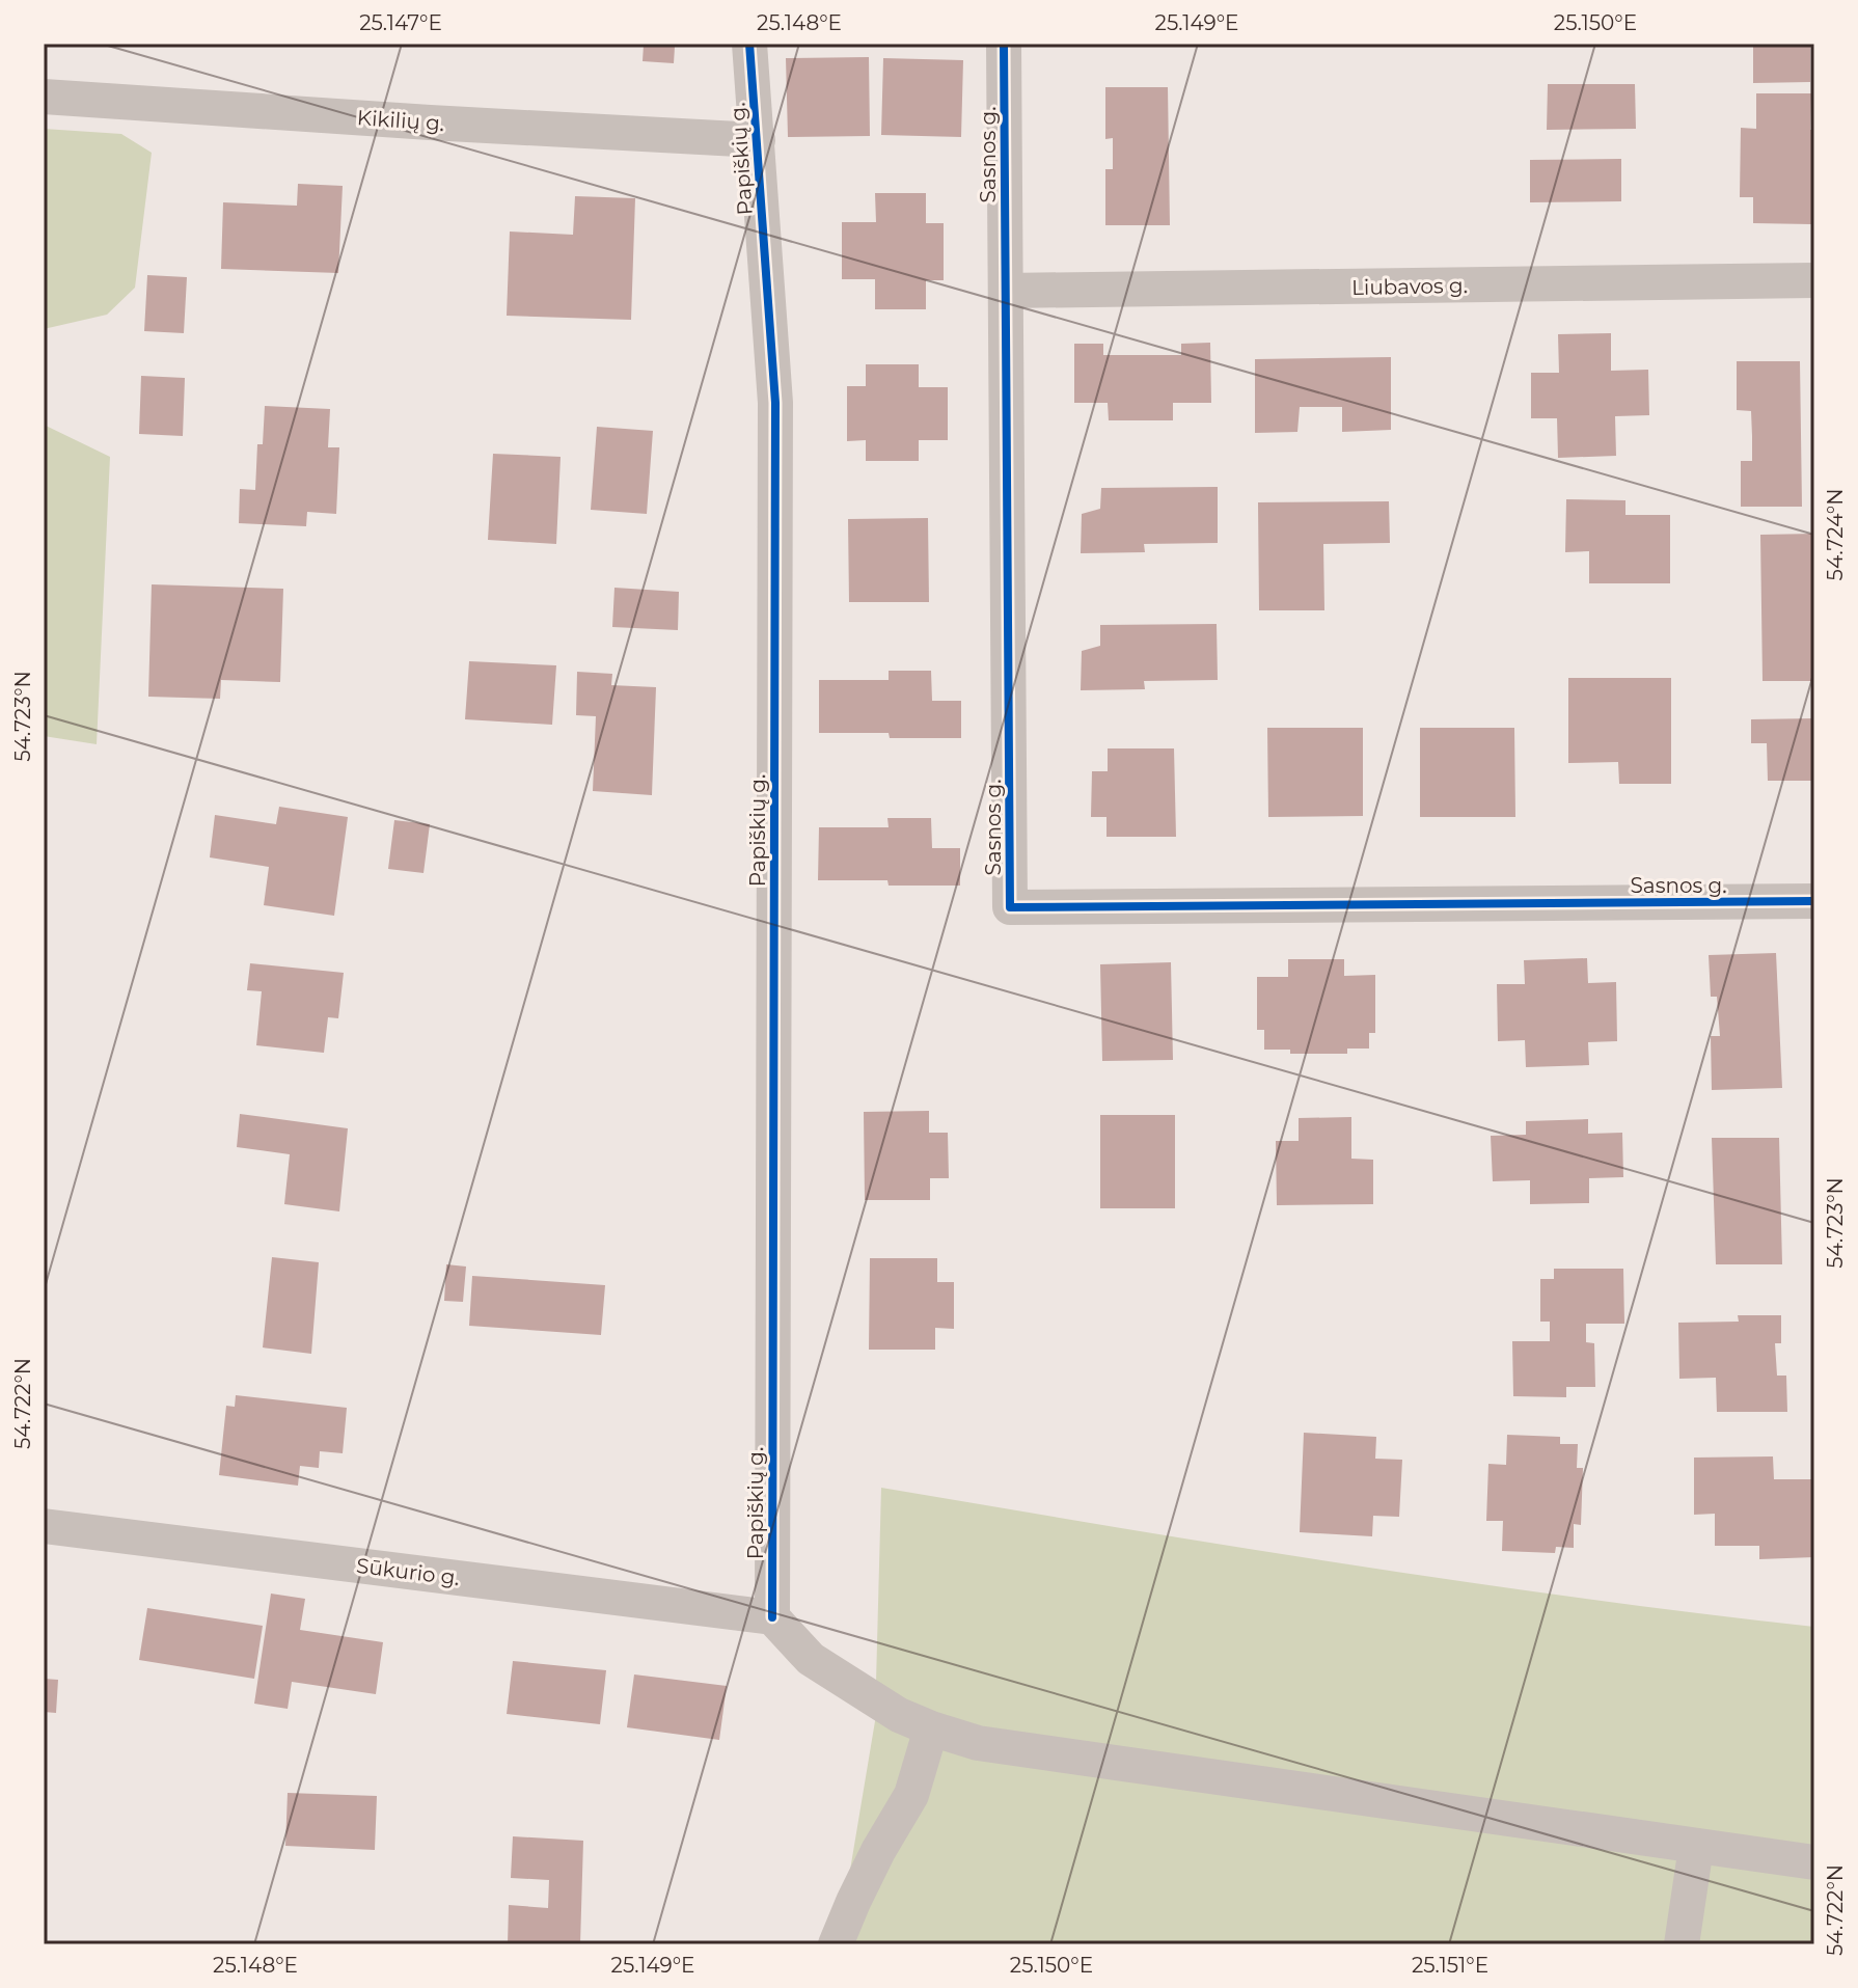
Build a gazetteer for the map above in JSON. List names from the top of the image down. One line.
{"streets":{"street":["Kikilių g.","Sasnos g.","Papiškių g.","Liubavos g.","Sūkurio g."]},"crossings":[["Kikilių g.","Papiškių g."],["Sasnos g.","Liubavos g."],["Papiškių g.","Sūkurio g."]],"coordinates":["25.147°E","25.148°E","25.149°E","25.150°E","54.724°N","54.723°N","54.722°N","25.151°E"]}
